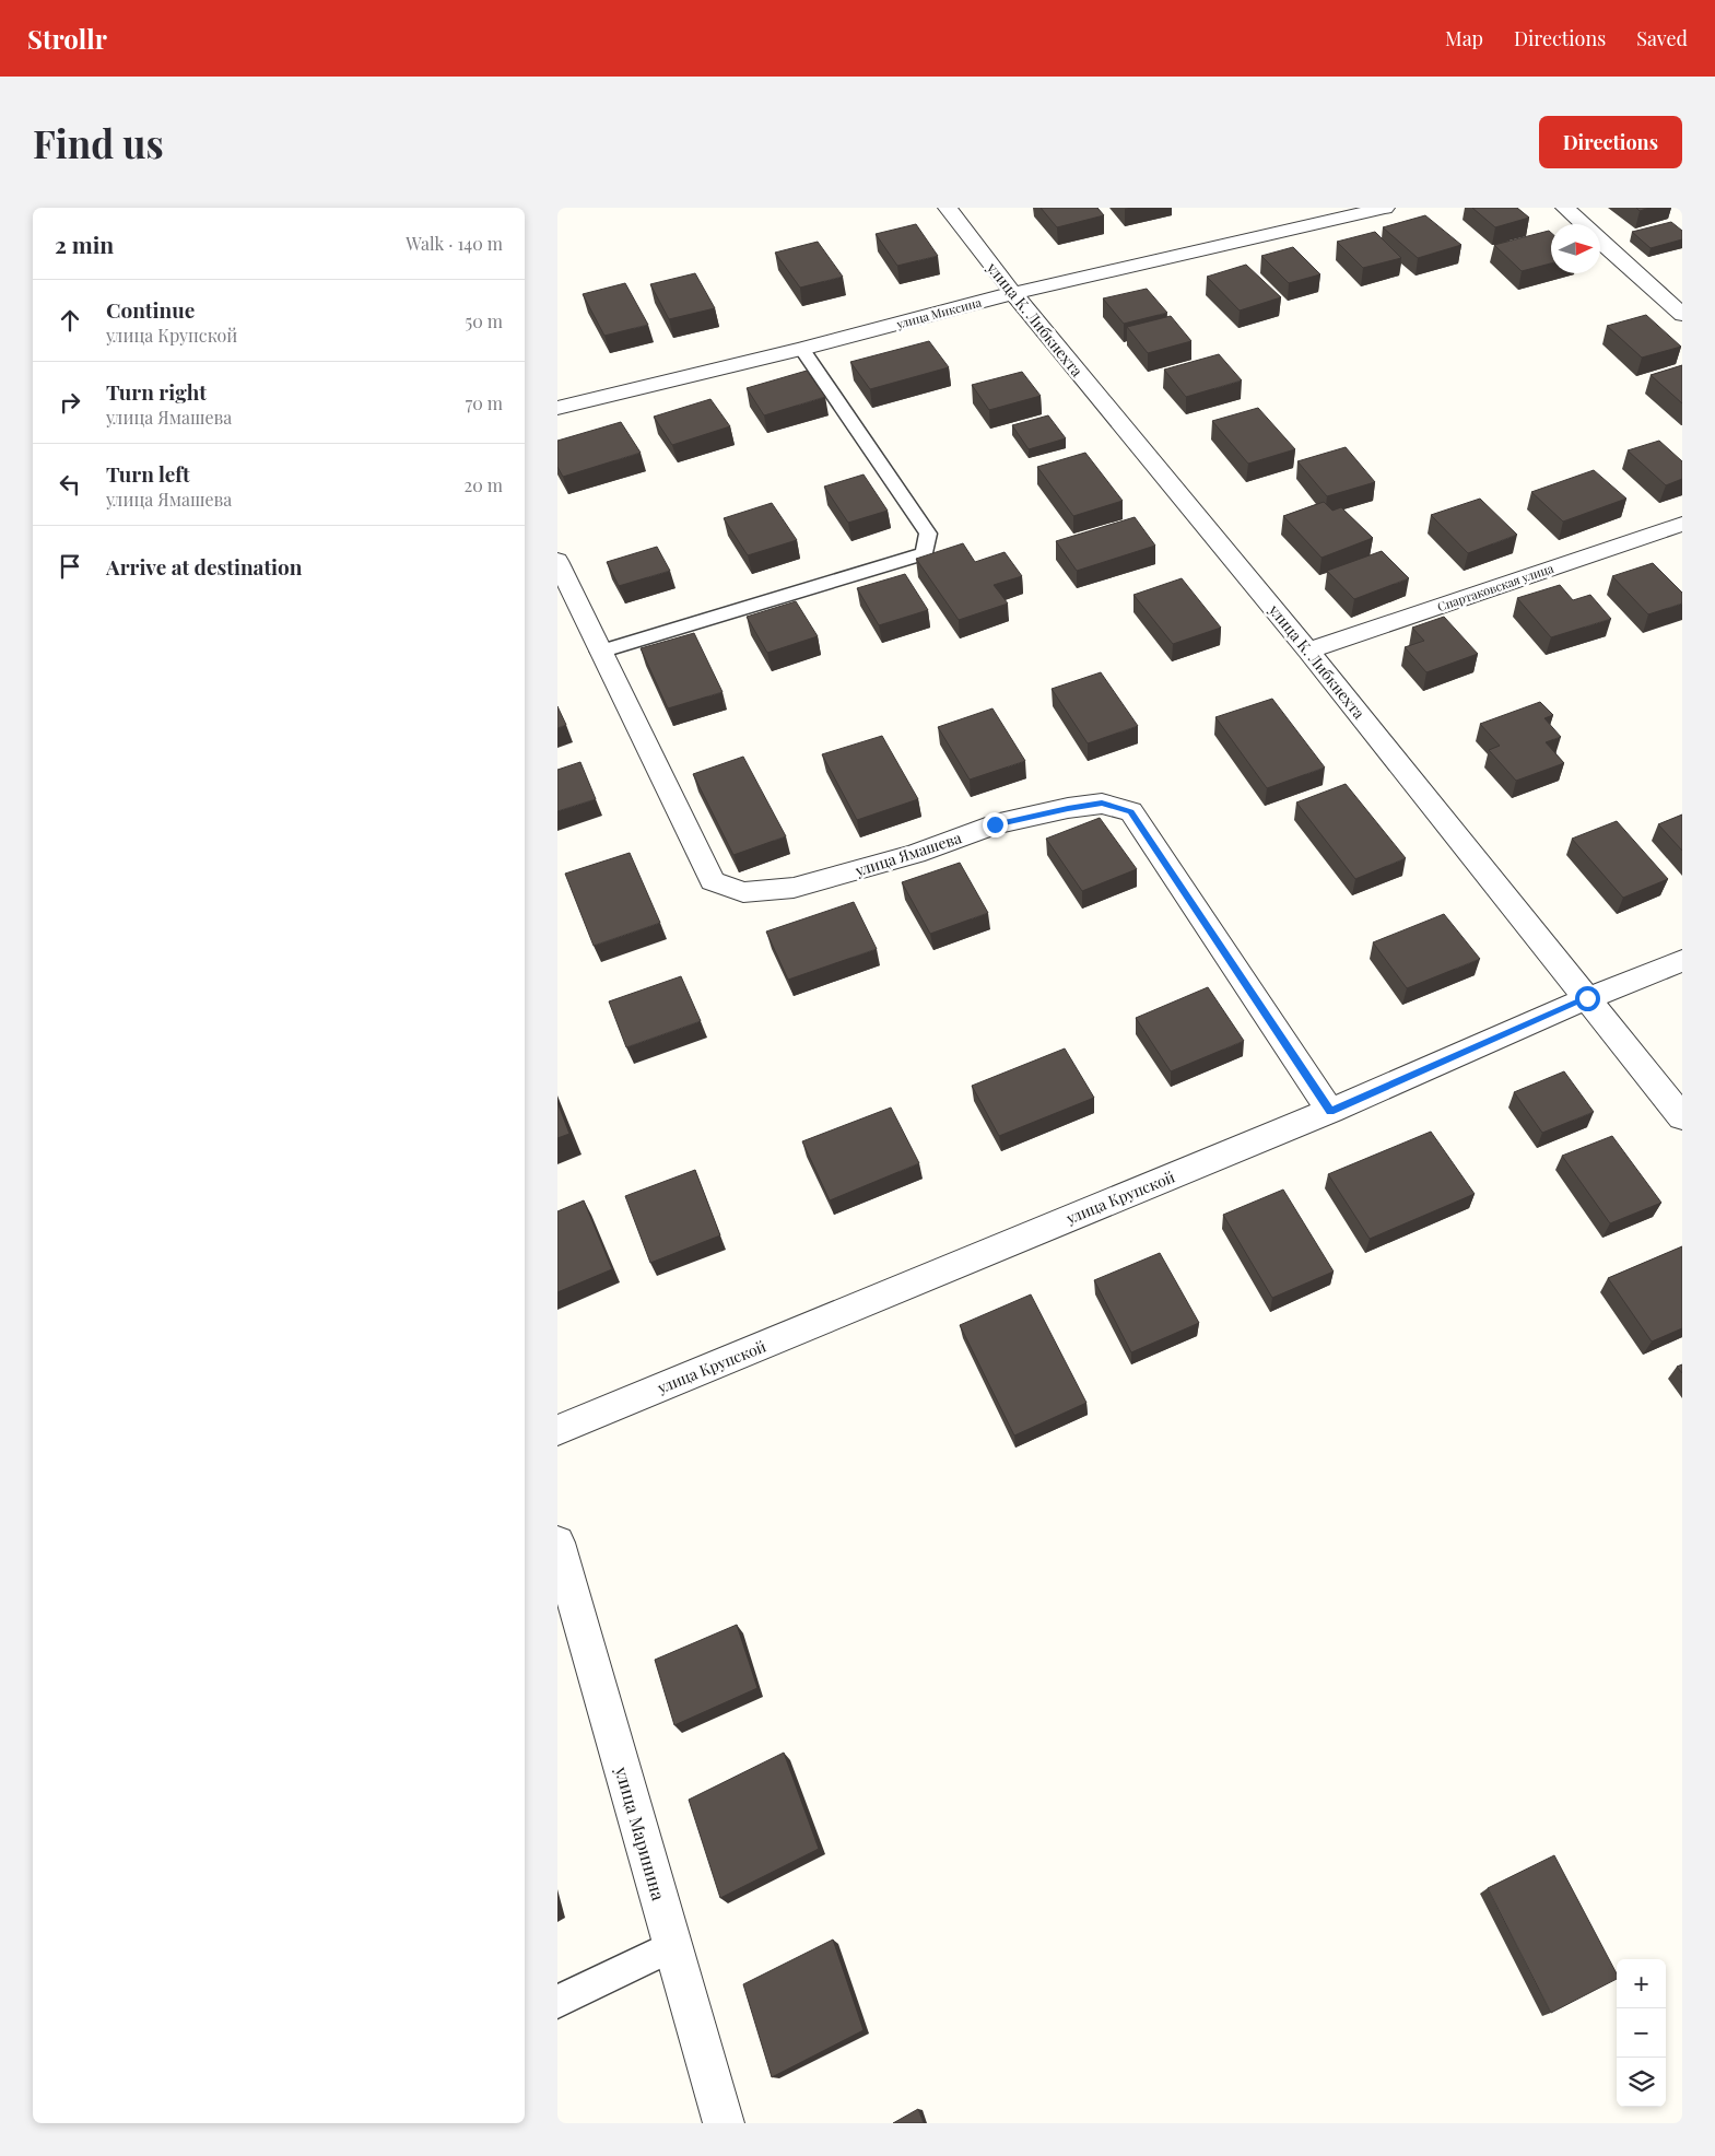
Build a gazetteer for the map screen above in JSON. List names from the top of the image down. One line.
{"streets":{"street":["улица Миксина","улица К. Либкнехта","Спартаковская улица","улица Ямашева","улица Крупской","улица Маринина"]},"crossings":[["улица Миксина","улица К. Либкнехта"],["улица К. Либкнехта","Спартаковская улица"],["улица К. Либкнехта","улица Крупской"],["улица Ямашева","улица Крупской"]],"north":"right","page":{"header":"Strollr","nav":["Map","Directions","Saved"],"buttons":"Directions","title":"Find us","heading":["2 min","Walk · 140 m"],"list":[["Continue","улица Крупской","50 m"],["Turn right","улица Ямашева","70 m"],["Turn left","улица Ямашева","20 m"],"Arrive at destination"],"map_buttons":["+","−"]}}
